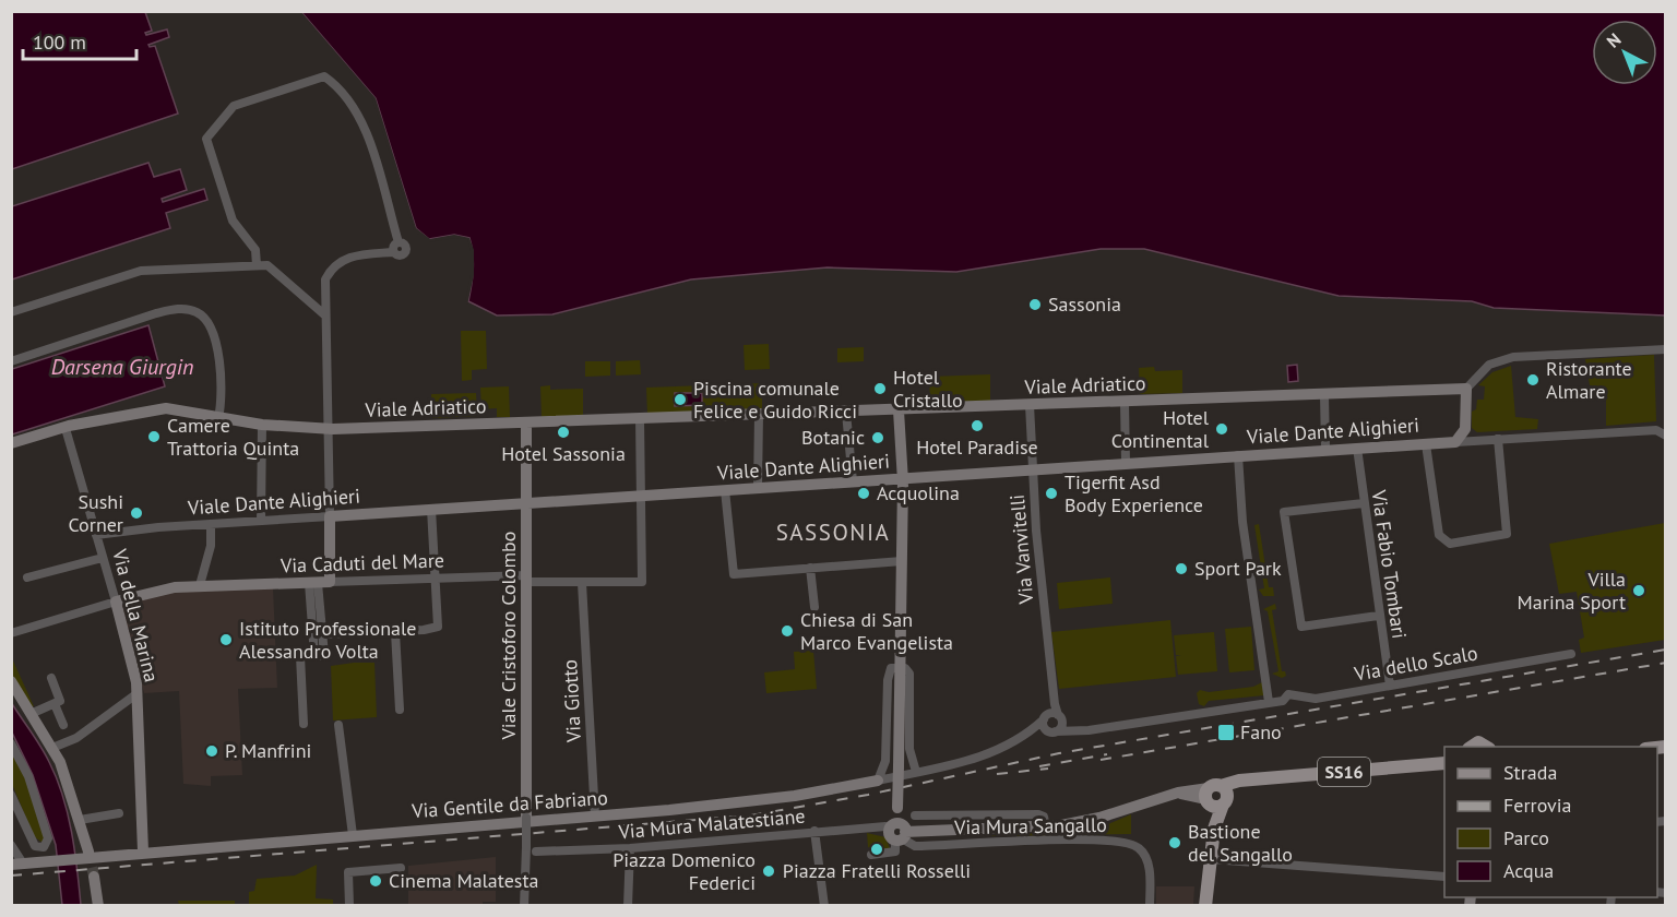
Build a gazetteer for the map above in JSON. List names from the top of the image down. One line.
{"streets":{"main road":["SS16"],"street":["Viale Adriatico","Viale Dante Alighieri","Via Vanvitelli","Via Caduti del Mare","Via Fabio Tombari","Via della Marina","Viale Cristoforo Colombo","Via dello Scalo","Via Giotto","Via Gentile da Fabriano","Via Mura Malatestiane","Via Mura Sangallo"]},"crossings":[["Viale Adriatico","Via Vanvitelli"],["Viale Adriatico","Viale Cristoforo Colombo"],["Viale Dante Alighieri","Via Vanvitelli"],["Viale Dante Alighieri","Via Caduti del Mare"],["Viale Dante Alighieri","Via Fabio Tombari"],["Viale Dante Alighieri","Via della Marina"],["Viale Dante Alighieri","Viale Cristoforo Colombo"],["Via Vanvitelli","Via Gentile da Fabriano"],["Via Caduti del Mare","Via della Marina"],["Via Caduti del Mare","Viale Cristoforo Colombo"],["Via Caduti del Mare","Via Giotto"],["Via Fabio Tombari","Via dello Scalo"],["Via della Marina","Via Gentile da Fabriano"],["Via dello Scalo","Via Gentile da Fabriano"],["Via Giotto","Via Gentile da Fabriano"],["Via Mura Malatestiane","Via Mura Sangallo"]],"districts":["SASSONIA"],"water":["Darsena Giurgin"],"places":{"other":["Sassonia","Ristorante Almare","Hotel Cristallo","Piscina comunale Felice e Guido Ricci","Hotel Paradise","Hotel Continental","Hotel Sassonia","Camere Trattoria Quinta","Botanic","Acquolina","Tigerfit Asd Body Experience","Sushi Corner","Sport Park","Villa Marina Sport","Chiesa di San Marco Evangelista","Istituto Professionale Alessandro Volta","P. Manfrini","Bastione del Sangallo","Piazza Fratelli Rosselli","Piazza Domenico Federici","Cinema Malatesta"],"transit":["Fano"]},"legend":["Strada","Ferrovia","Parco","Acqua"],"scale_bar":"100 m","north":"top left"}
